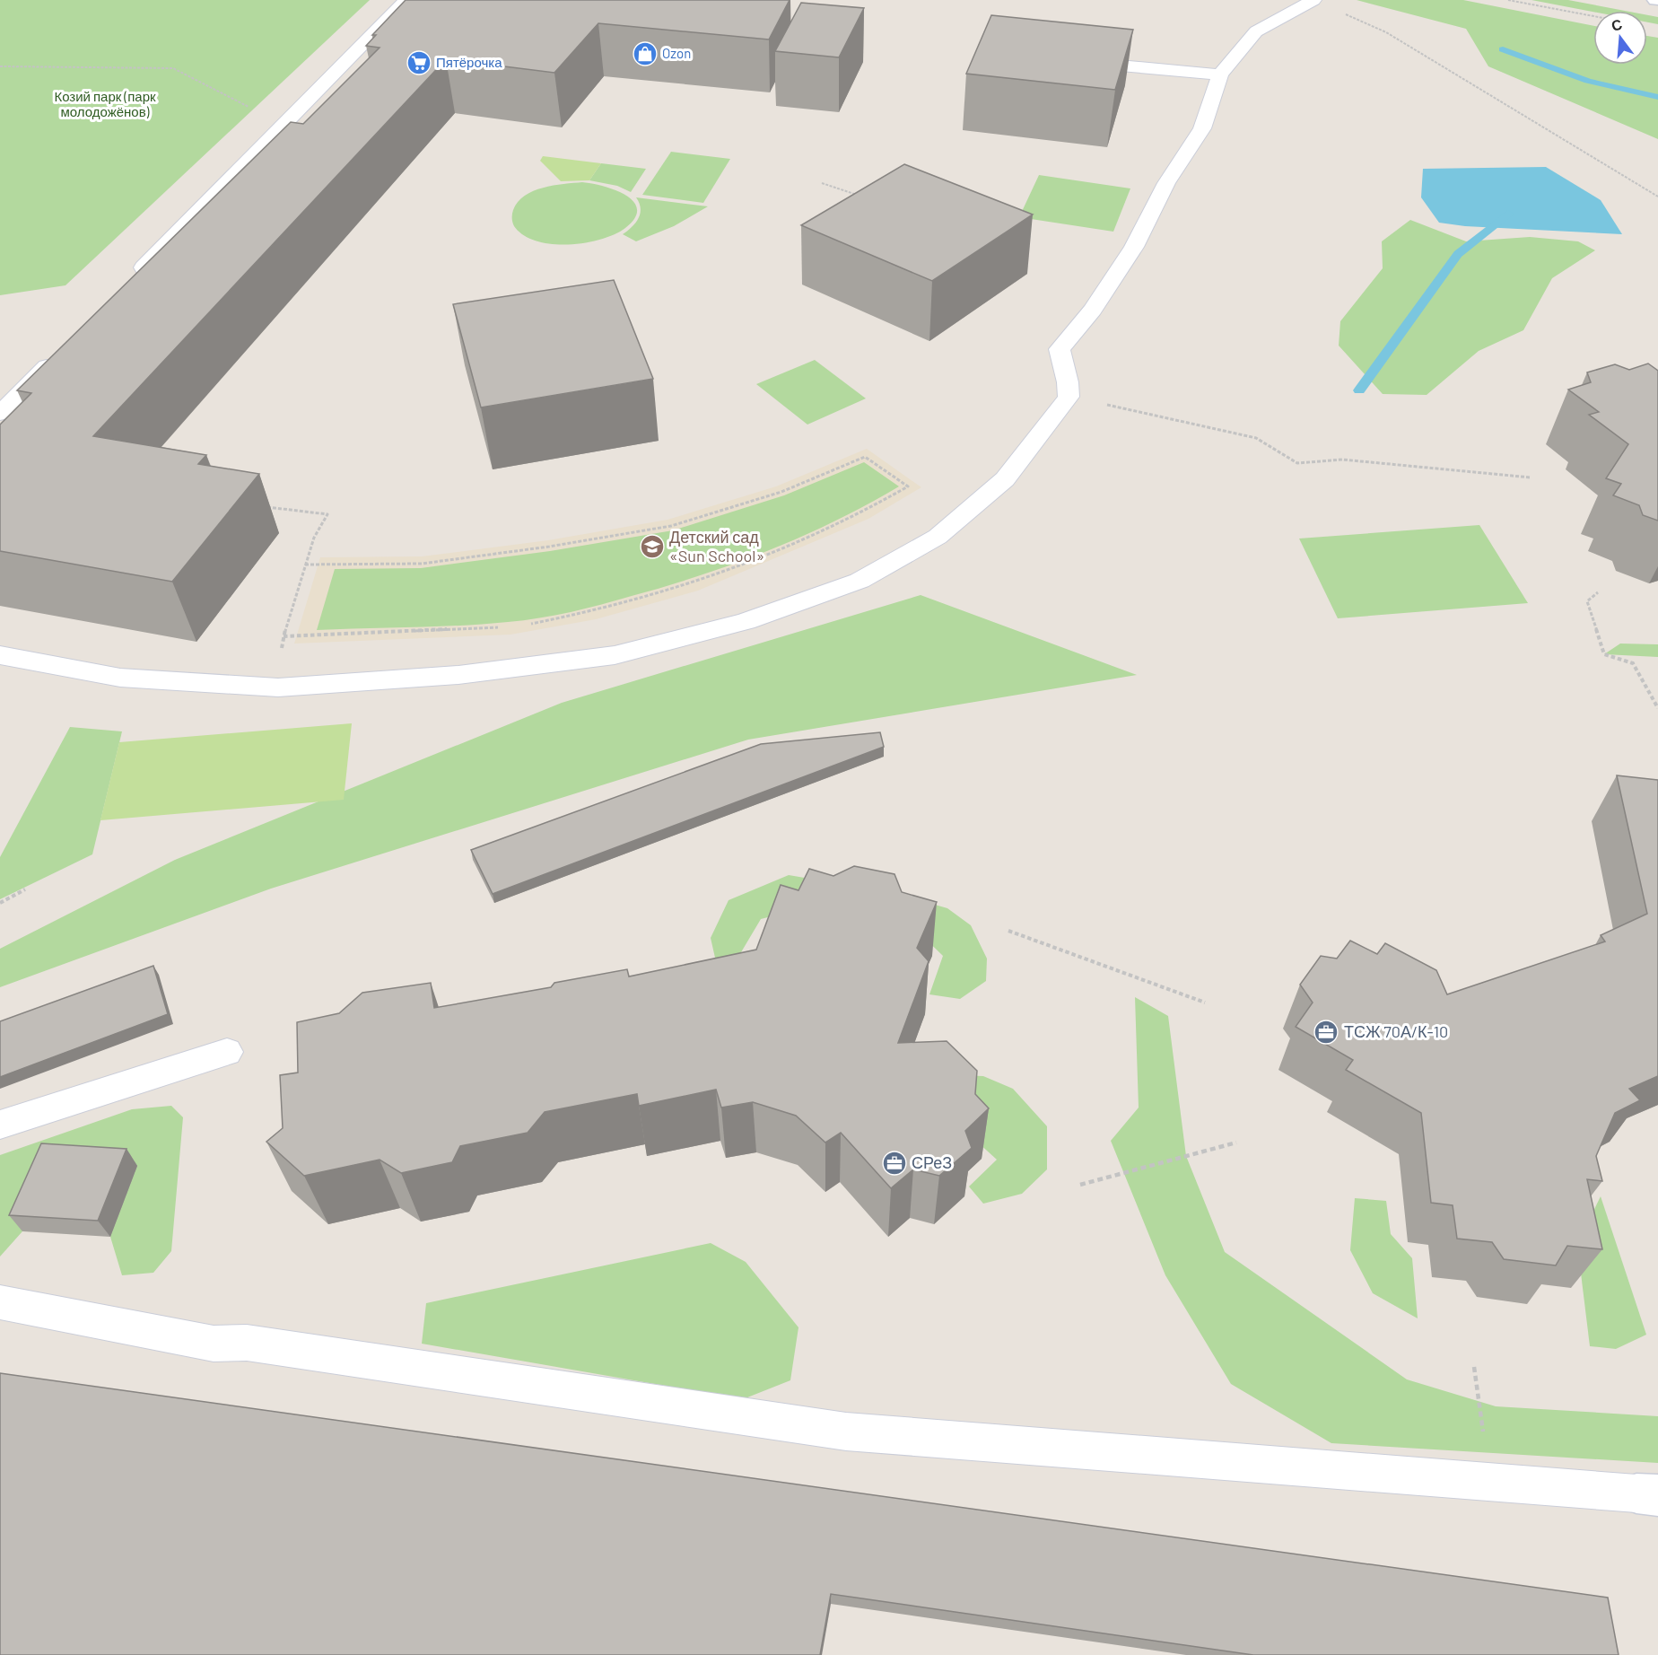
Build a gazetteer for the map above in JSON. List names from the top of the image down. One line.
{"parks":["Козий парк (парк молодожёнов)"],"places":{"shop":["Ozon"],"supermarket":["Пятёрочка"],"school or university":["Детский сад «Sun School»"],"office":["ТСЖ 70А/К-10","СРеЗ"]},"north":"top"}
